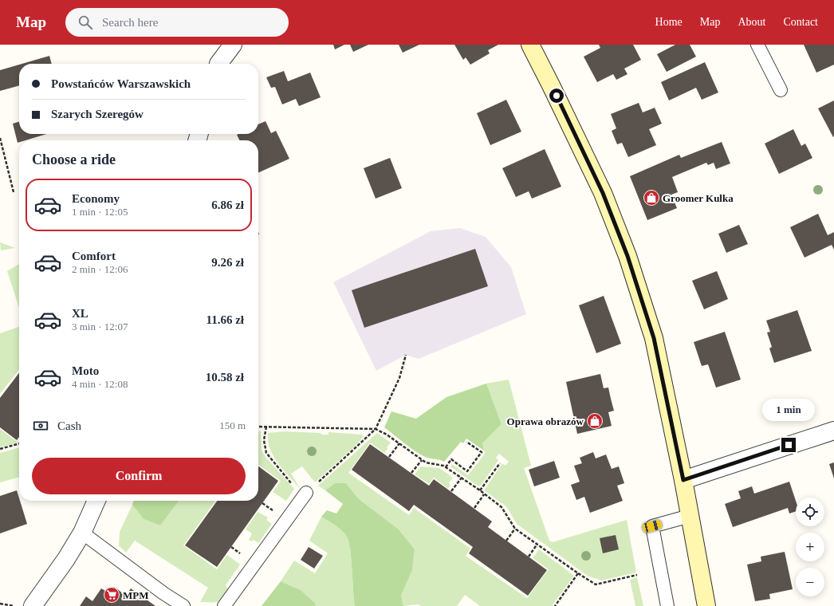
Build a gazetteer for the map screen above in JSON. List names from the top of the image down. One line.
{"places":{"shop":["Groomer Kulka","Oprawa obrazów"],"supermarket":["MPM"]},"page":{"header":"Map","search":"Search here","nav":["Home","Map","About","Contact"],"banner":["Powstańców Warszawskich","Szarych Szeregów"],"heading":"Choose a ride","list":[{"name":"Economy","note":"1 min · 12:05","value":"6.86 zł"},{"name":"Comfort","note":"2 min · 12:06","value":"9.26 zł"},{"name":"XL","note":"3 min · 12:07","value":"11.66 zł"},{"name":"Moto","note":"4 min · 12:08","value":"10.58 zł"}],"bubble":"1 min","pay":["Cash","150 m"],"buttons":"Confirm","map_buttons":["+","−"]}}
